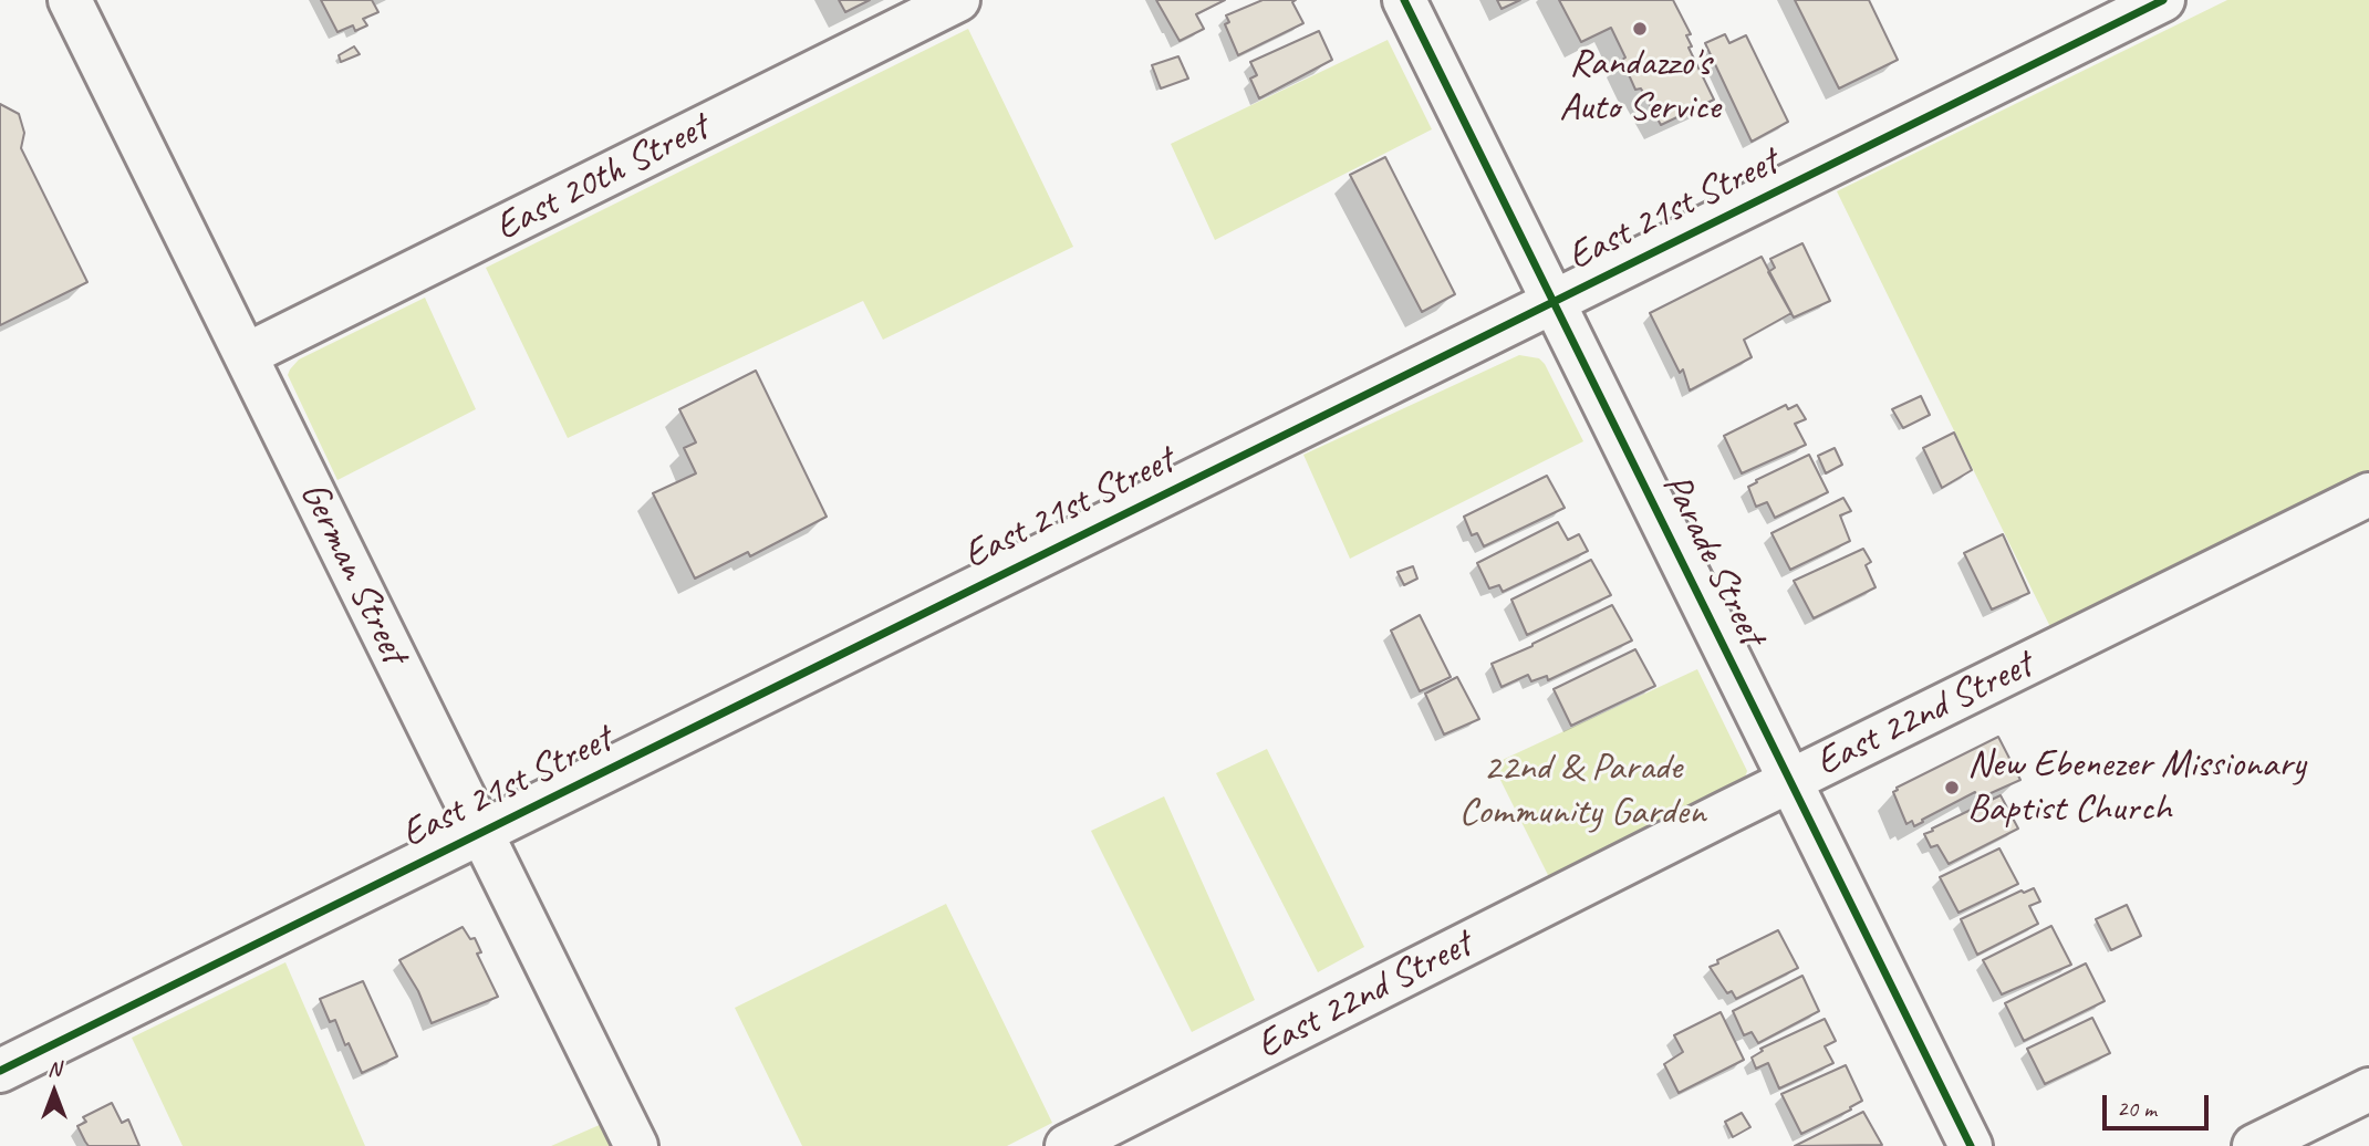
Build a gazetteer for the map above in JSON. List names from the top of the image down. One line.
{"streets":{"street":["East 20th Street","East 21st Street","Parade Street","German Street","East 22nd Street"]},"crossings":[["East 20th Street","German Street"],["East 21st Street","Parade Street"],["East 21st Street","German Street"],["Parade Street","East 22nd Street"]],"parks":["22nd & Parade Community Garden"],"places":["Randazzo's Auto Service","New Ebenezer Missionary Baptist Church"],"scale_bar":"20 m","north":"top"}
